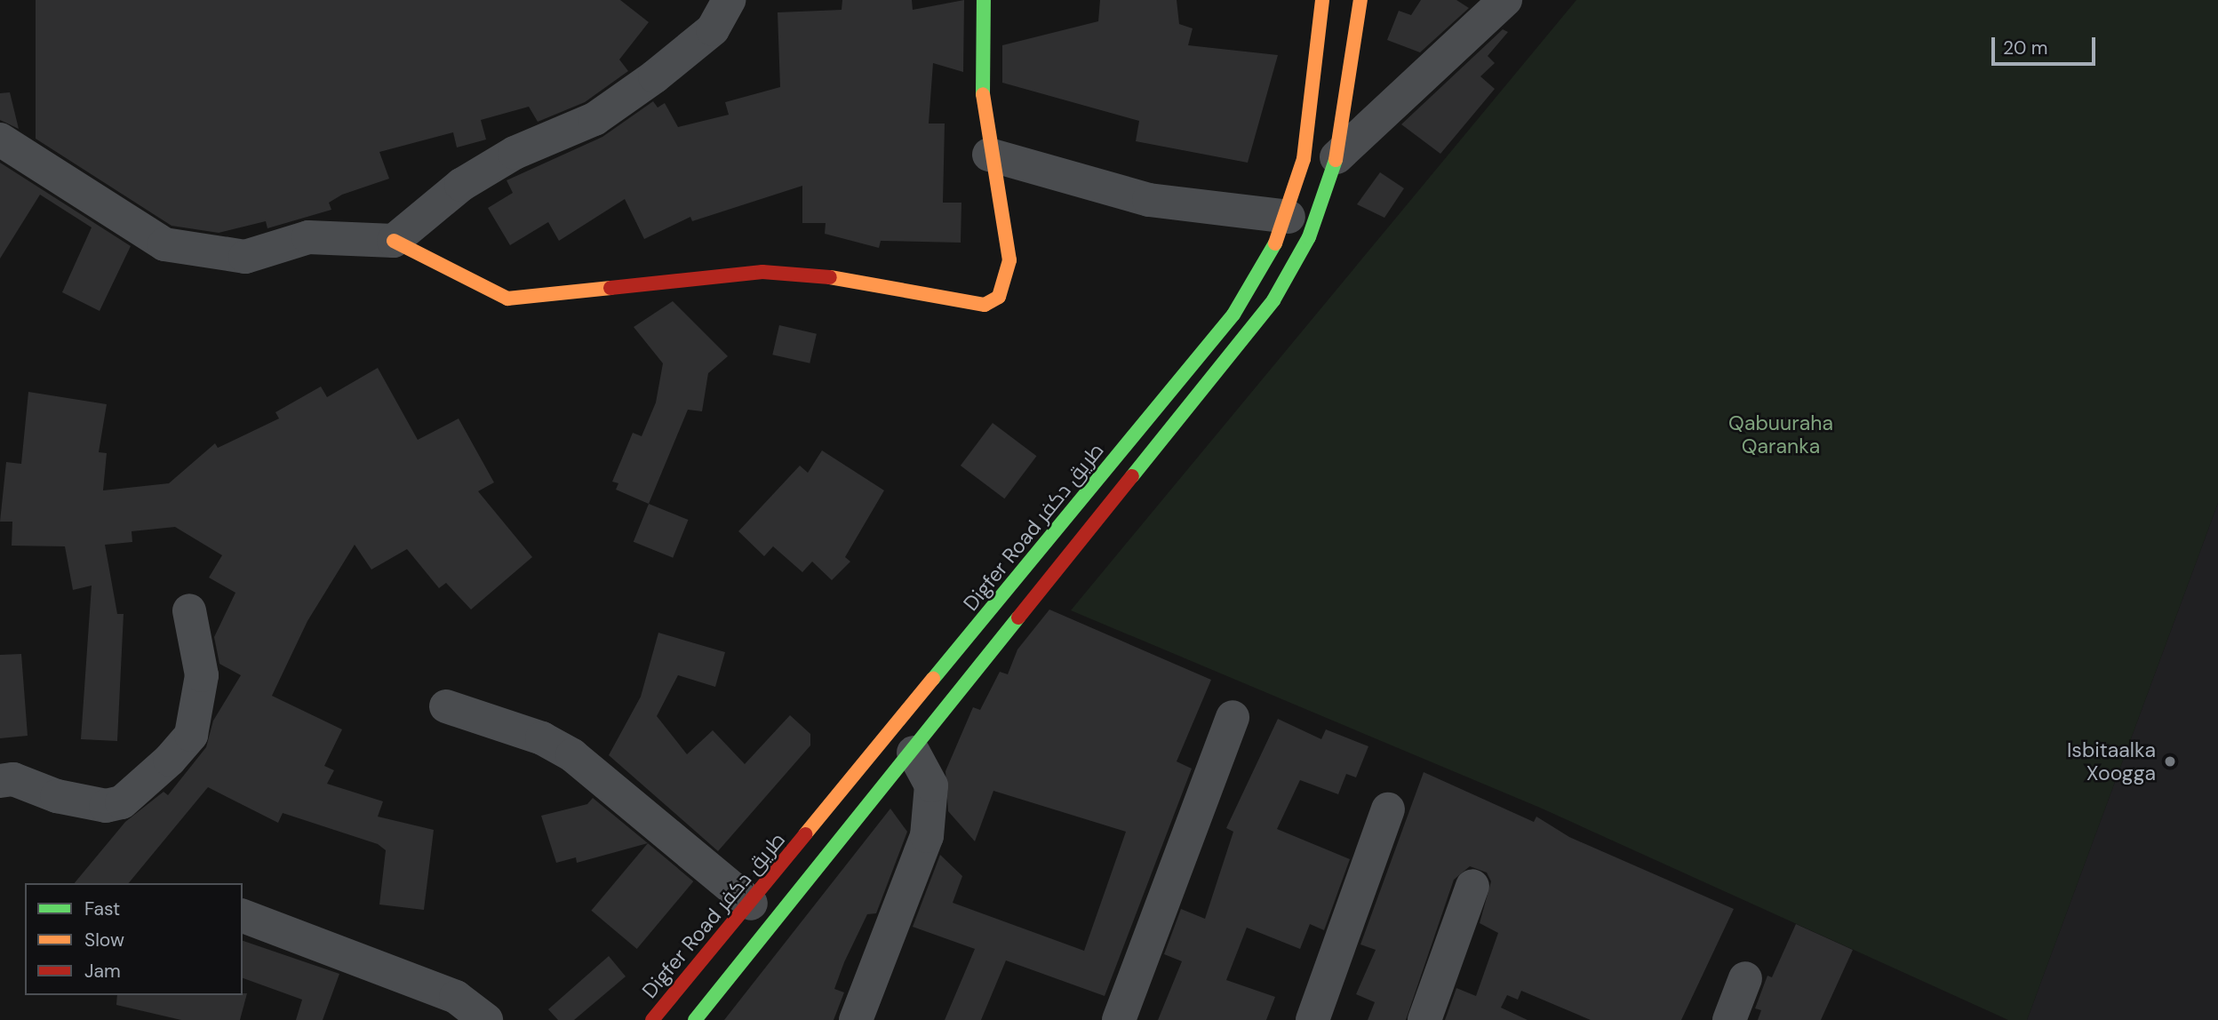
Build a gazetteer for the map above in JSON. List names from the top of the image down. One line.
{"streets":{"street":["Digfer Road طريق دكفر"]},"parks":["Qabuuraha Qaranka"],"places":["Isbitaalka Xoogga"],"legend":["Fast","Slow","Jam"],"scale_bar":"20 m"}
